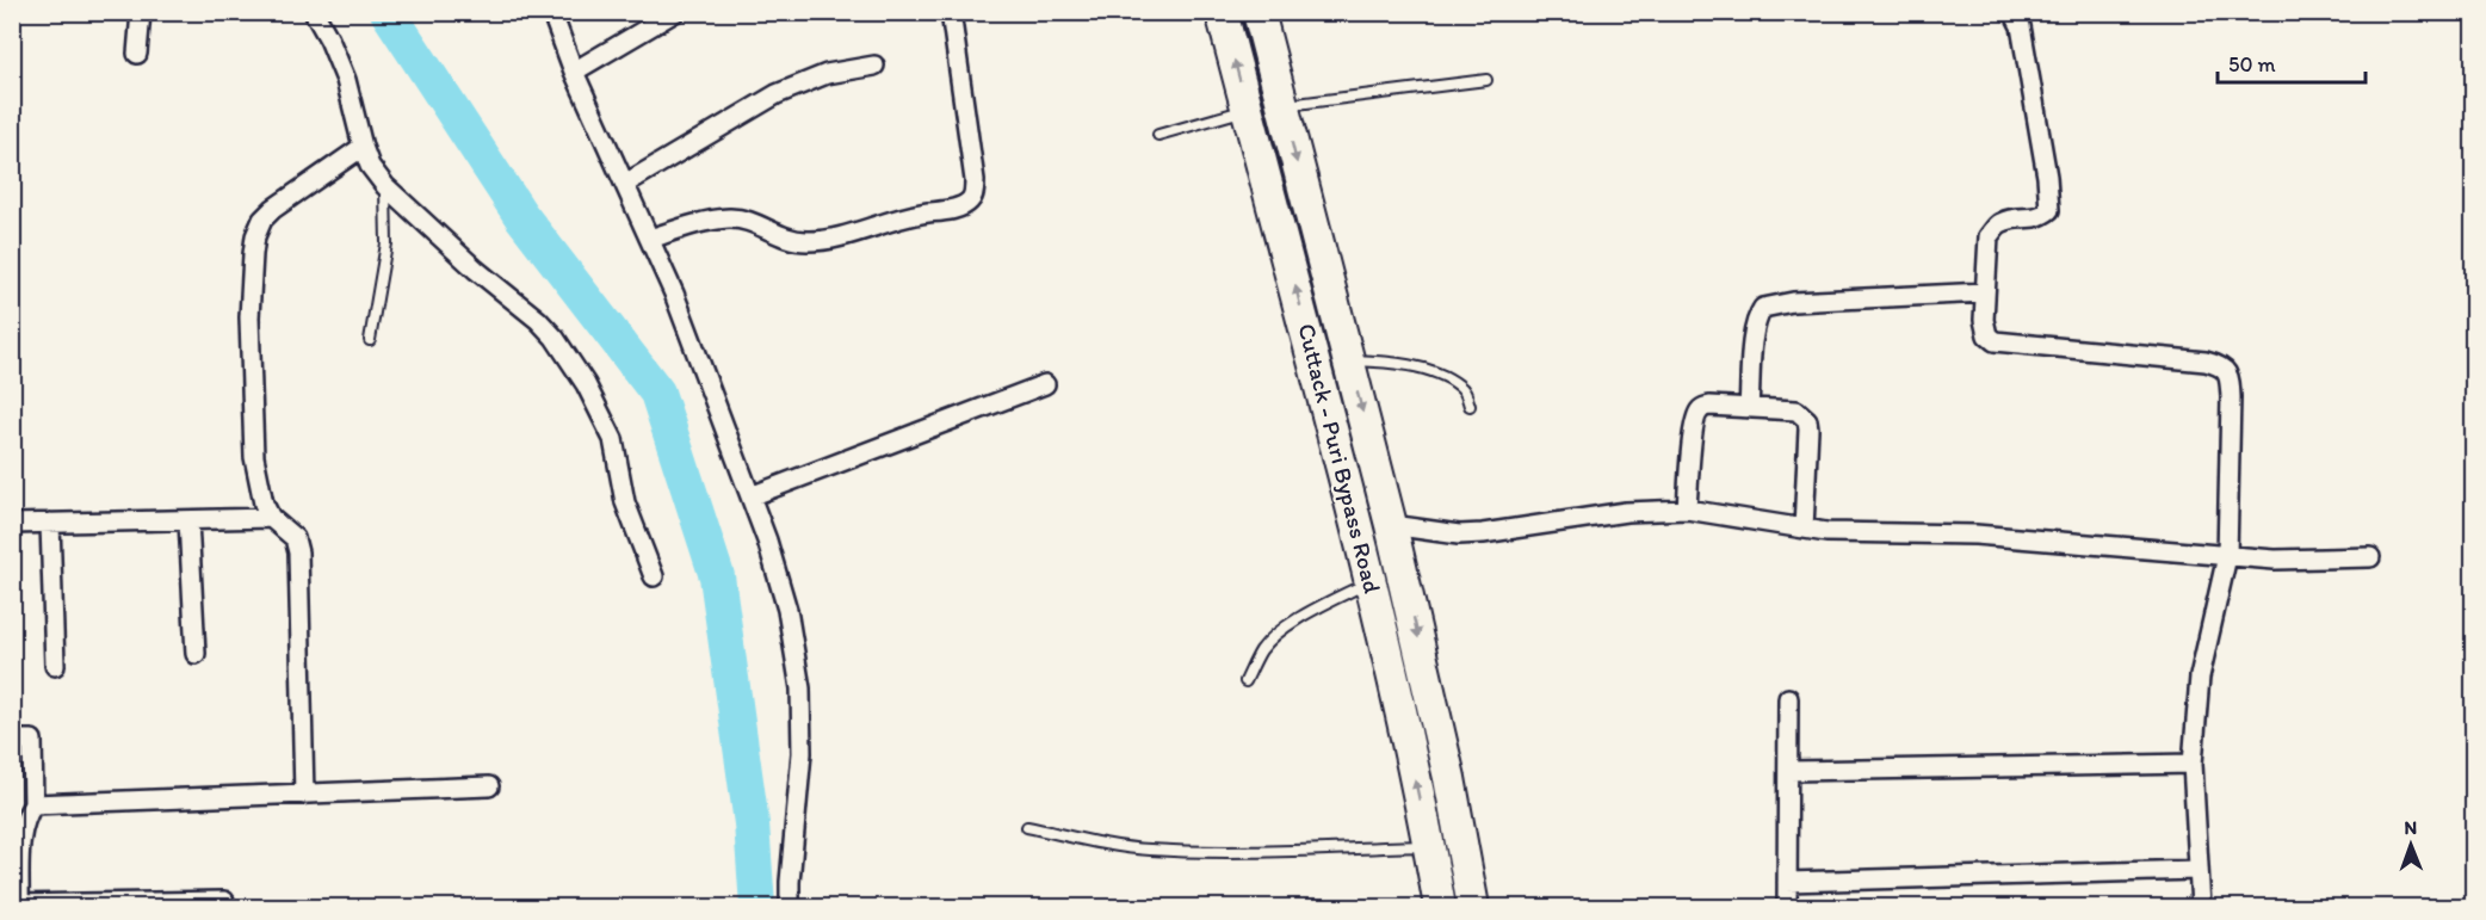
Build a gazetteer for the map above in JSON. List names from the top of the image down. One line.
{"streets":{"highway":["Cuttack - Puri Bypass Road"]},"scale_bar":"50 m","north":"top"}
